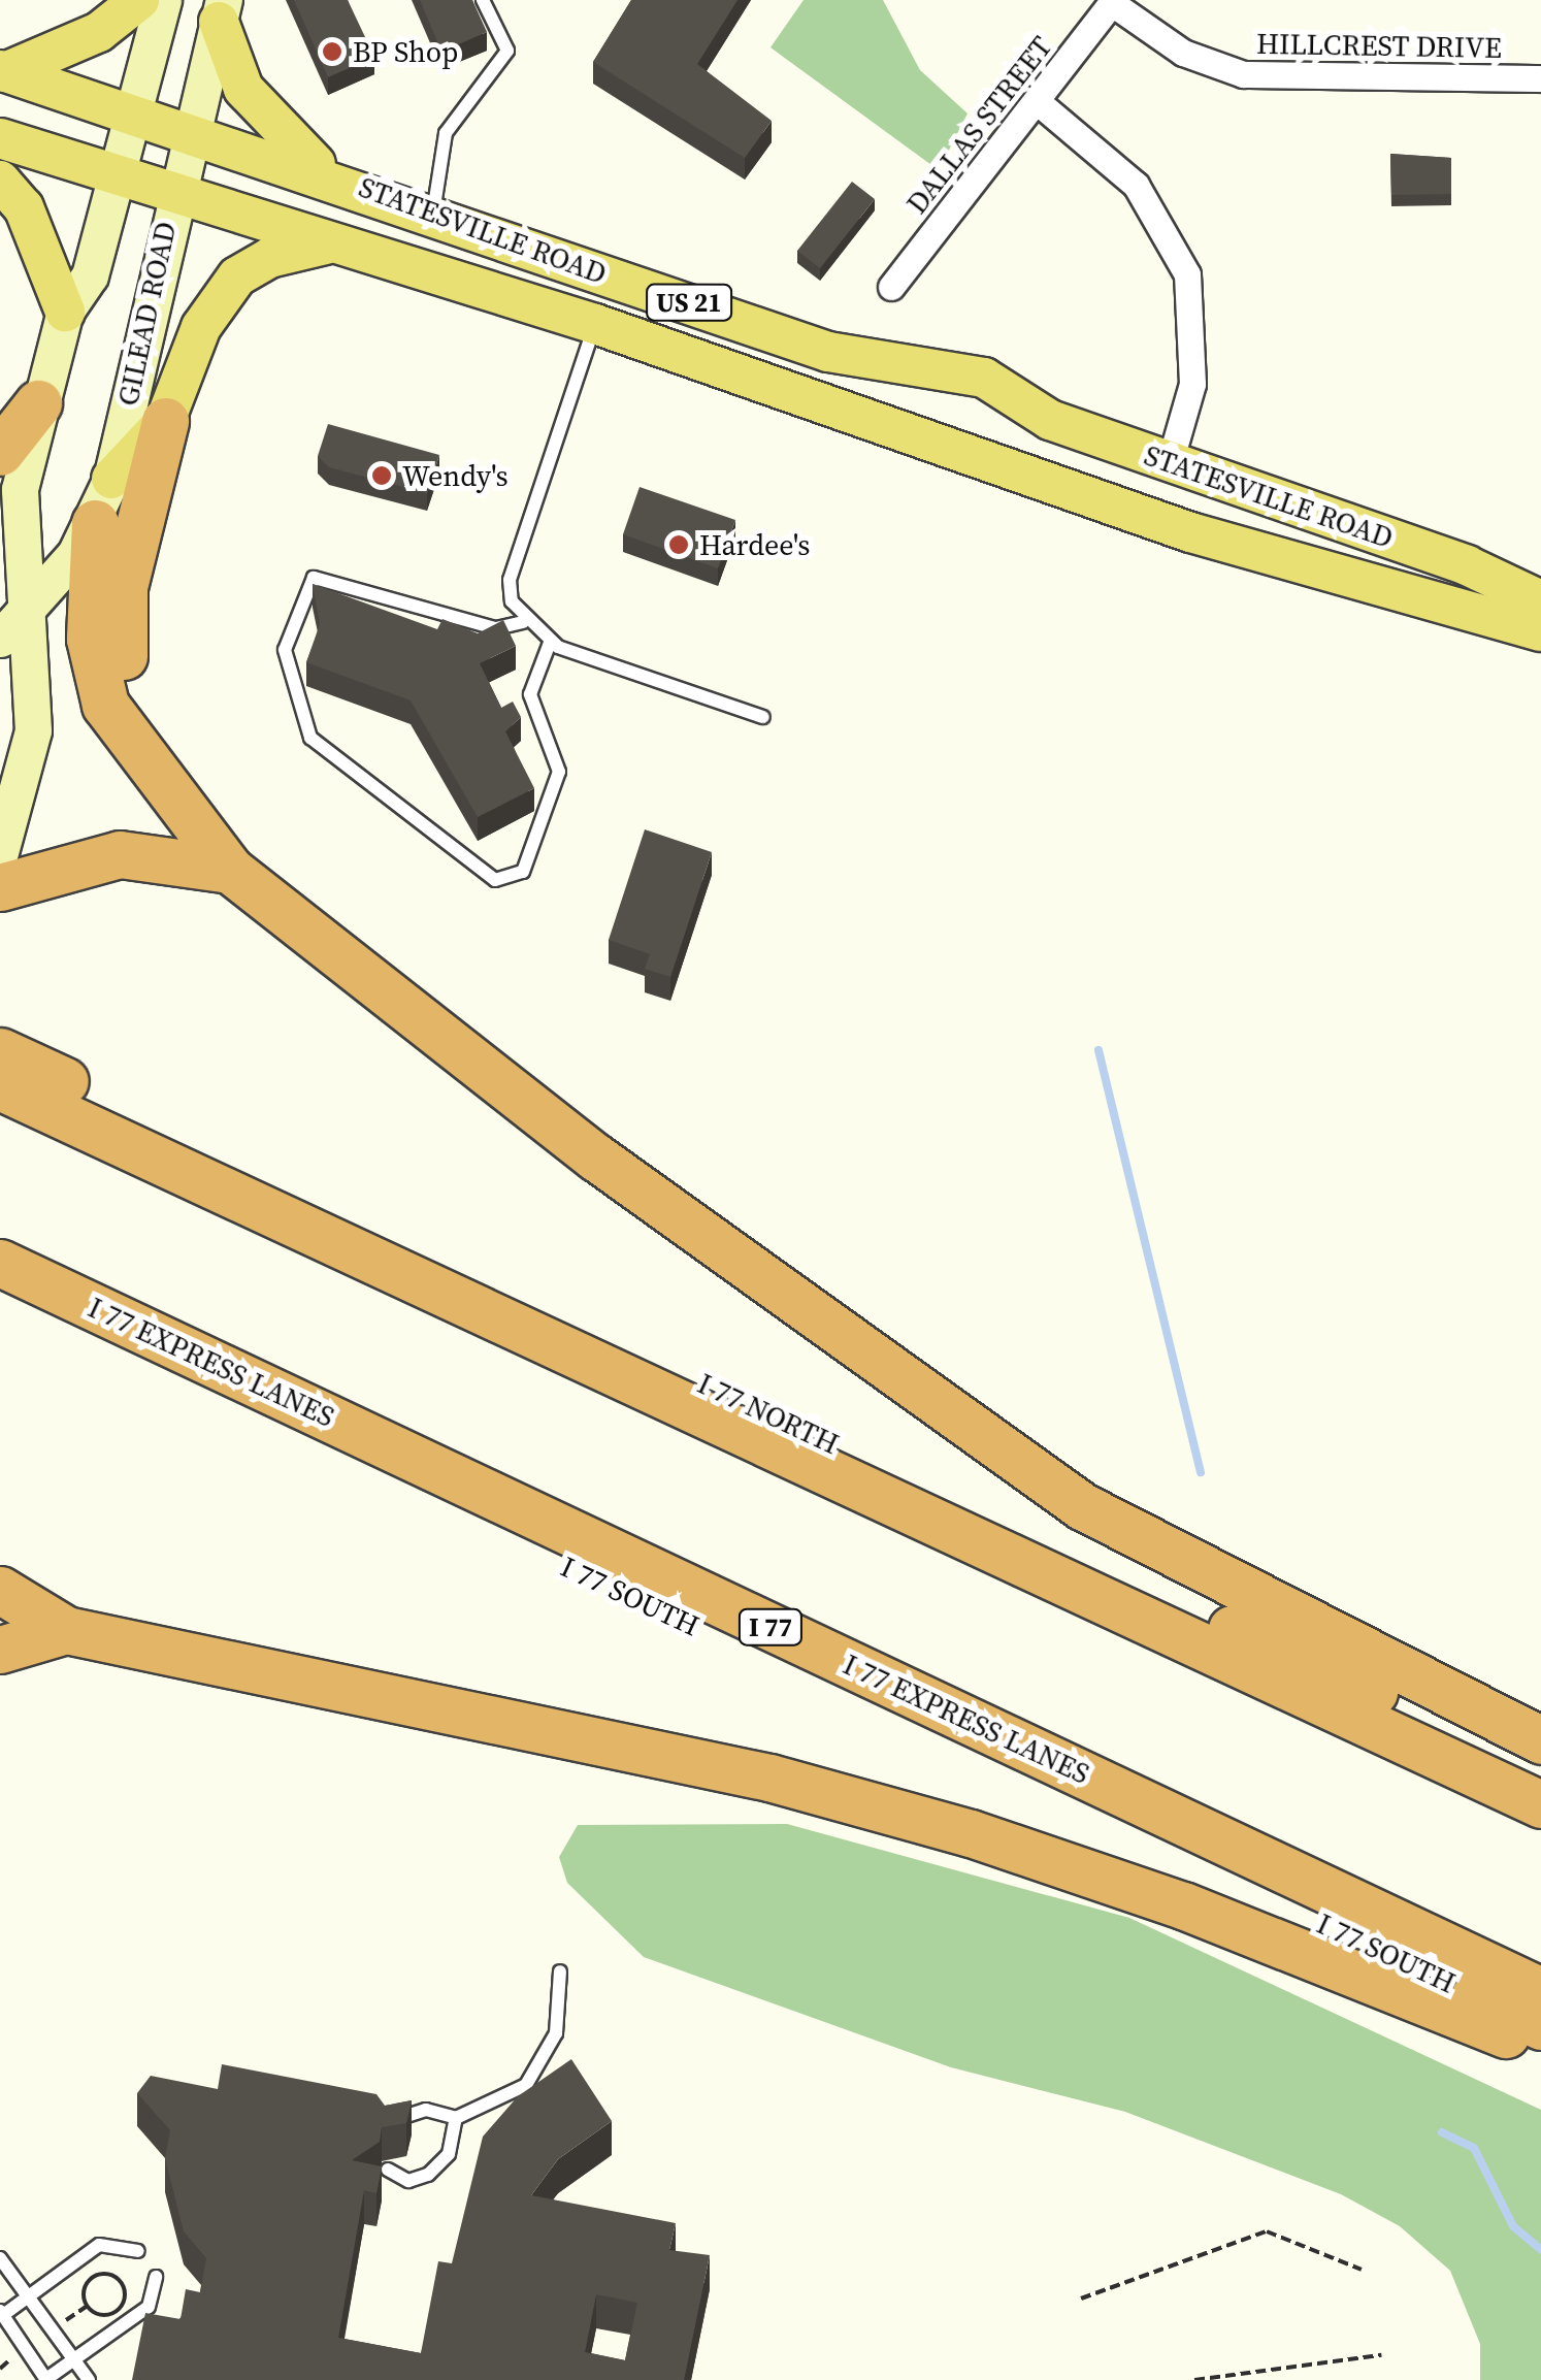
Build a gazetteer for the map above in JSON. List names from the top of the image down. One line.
{"streets":{"highway":["I 77 EXPRESS LANES","I 77 NORTH","I 77 SOUTH","I 77"],"main road":["STATESVILLE ROAD","US 21","GILEAD ROAD"],"street":["HILLCREST DRIVE","DALLAS STREET"]},"crossings":[["HILLCREST DRIVE","DALLAS STREET"],["STATESVILLE ROAD","GILEAD ROAD"]],"places":["BP Shop","Wendy's","Hardee's"]}
